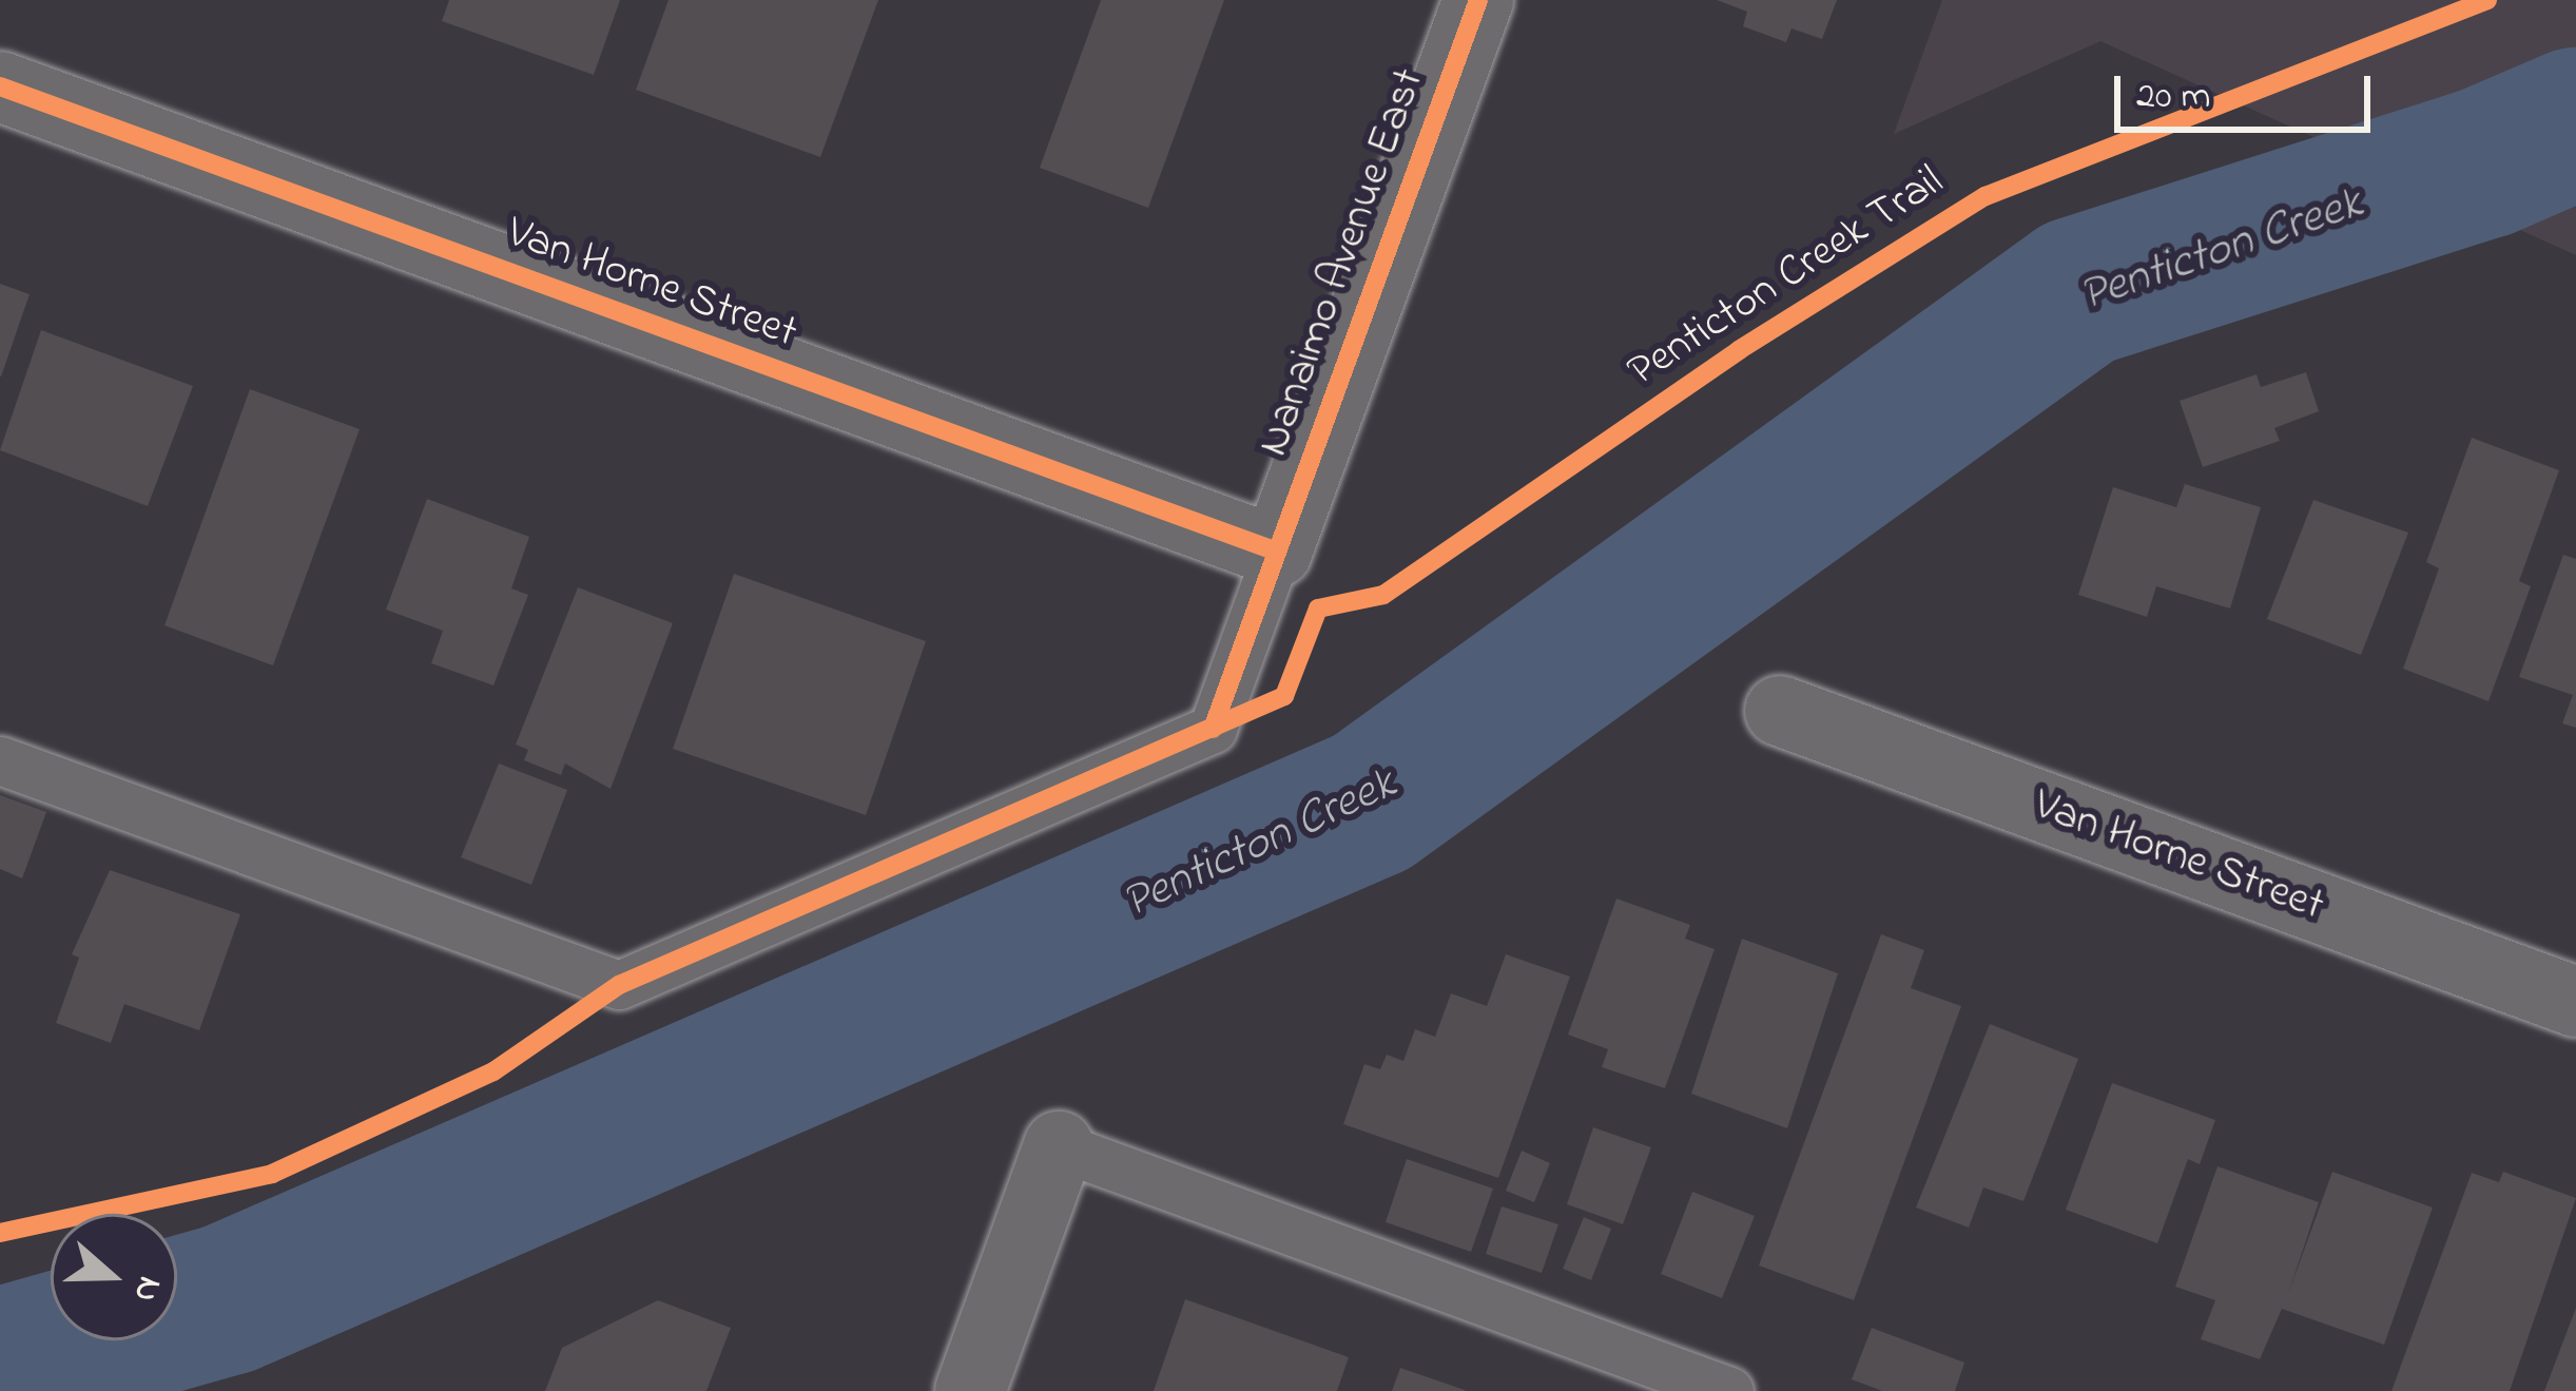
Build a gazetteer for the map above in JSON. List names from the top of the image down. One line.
{"streets":{"street":["Nanaimo Avenue East","Van Horne Street"],"cycle path":["Penticton Creek Trail"]},"crossings":[["Nanaimo Avenue East","Van Horne Street"]],"water":["Penticton Creek"],"scale_bar":"20 m","north":"right"}
